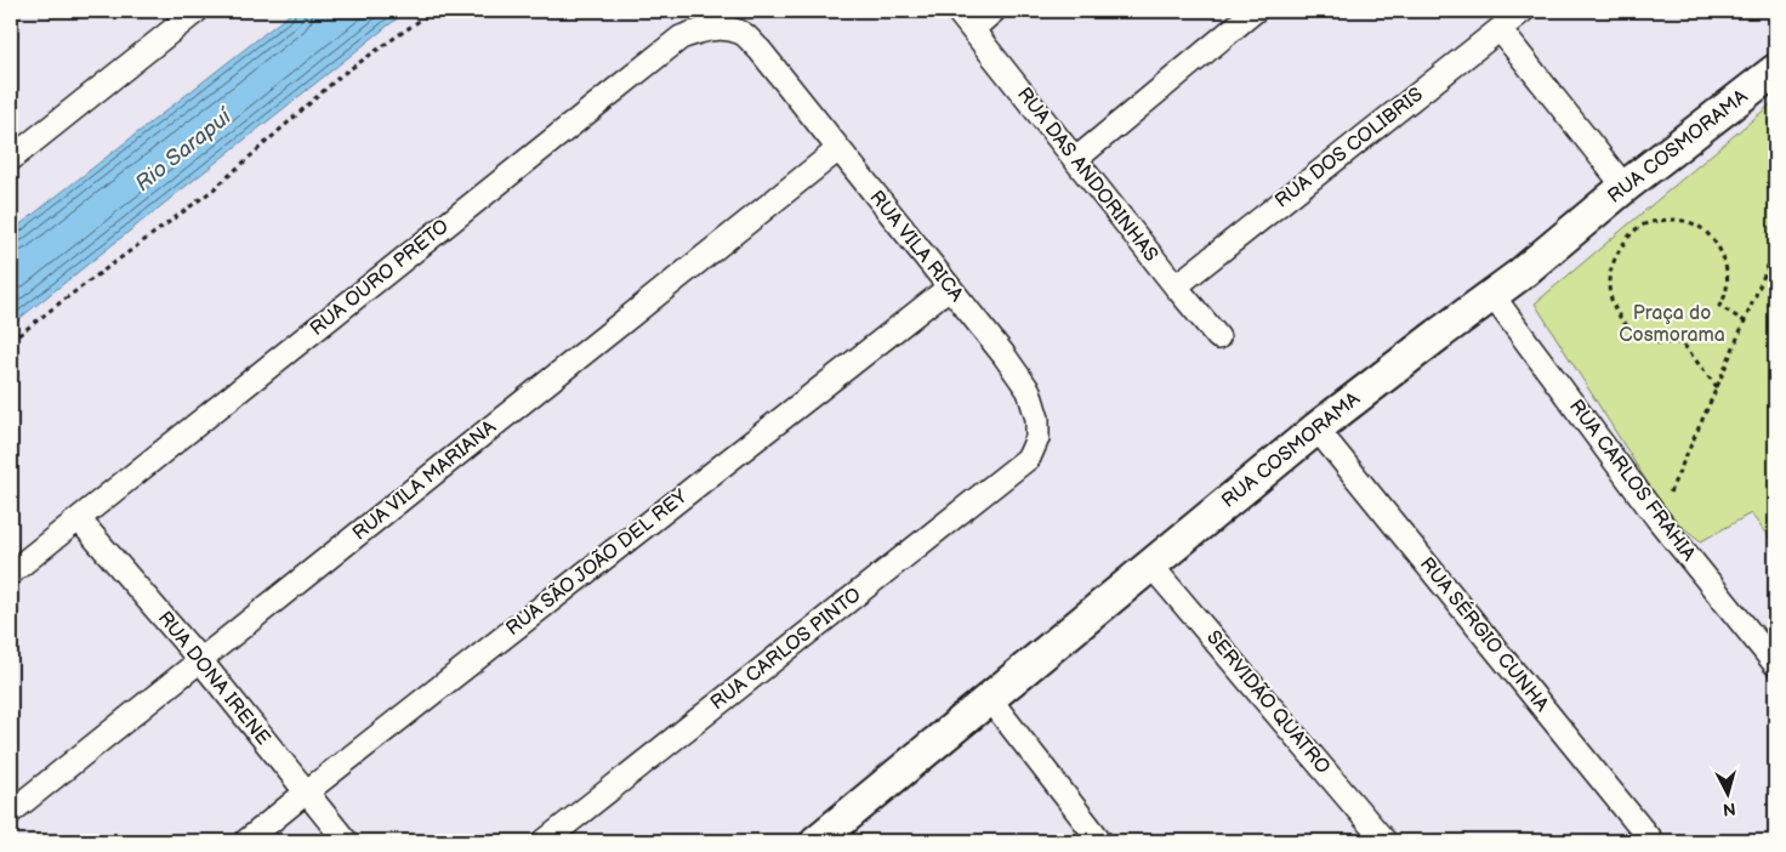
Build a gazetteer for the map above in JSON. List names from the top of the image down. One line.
{"streets":{"main road":["RUA COSMORAMA"],"street":["RUA DOS COLIBRIS","RUA DAS ANDORINHAS","RUA VILA RICA","RUA OURO PRETO","RUA VILA MARIANA","RUA CARLOS FRAHIA","RUA SÃO JOÃO DEL REY","RUA SÉRGIO CUNHA","RUA CARLOS PINTO","RUA DONA IRENE","SERVIDÃO QUATRO"]},"crossings":[["RUA COSMORAMA","RUA CARLOS FRAHIA"],["RUA COSMORAMA","RUA SÉRGIO CUNHA"],["RUA COSMORAMA","SERVIDÃO QUATRO"],["RUA DOS COLIBRIS","RUA DAS ANDORINHAS"],["RUA VILA RICA","RUA OURO PRETO"],["RUA VILA RICA","RUA VILA MARIANA"],["RUA VILA RICA","RUA SÃO JOÃO DEL REY"],["RUA VILA RICA","RUA CARLOS PINTO"],["RUA OURO PRETO","RUA DONA IRENE"],["RUA VILA MARIANA","RUA DONA IRENE"],["RUA SÃO JOÃO DEL REY","RUA DONA IRENE"]],"water":["Rio Sarapuí"],"parks":["Praça do Cosmorama"],"north":"bottom"}
